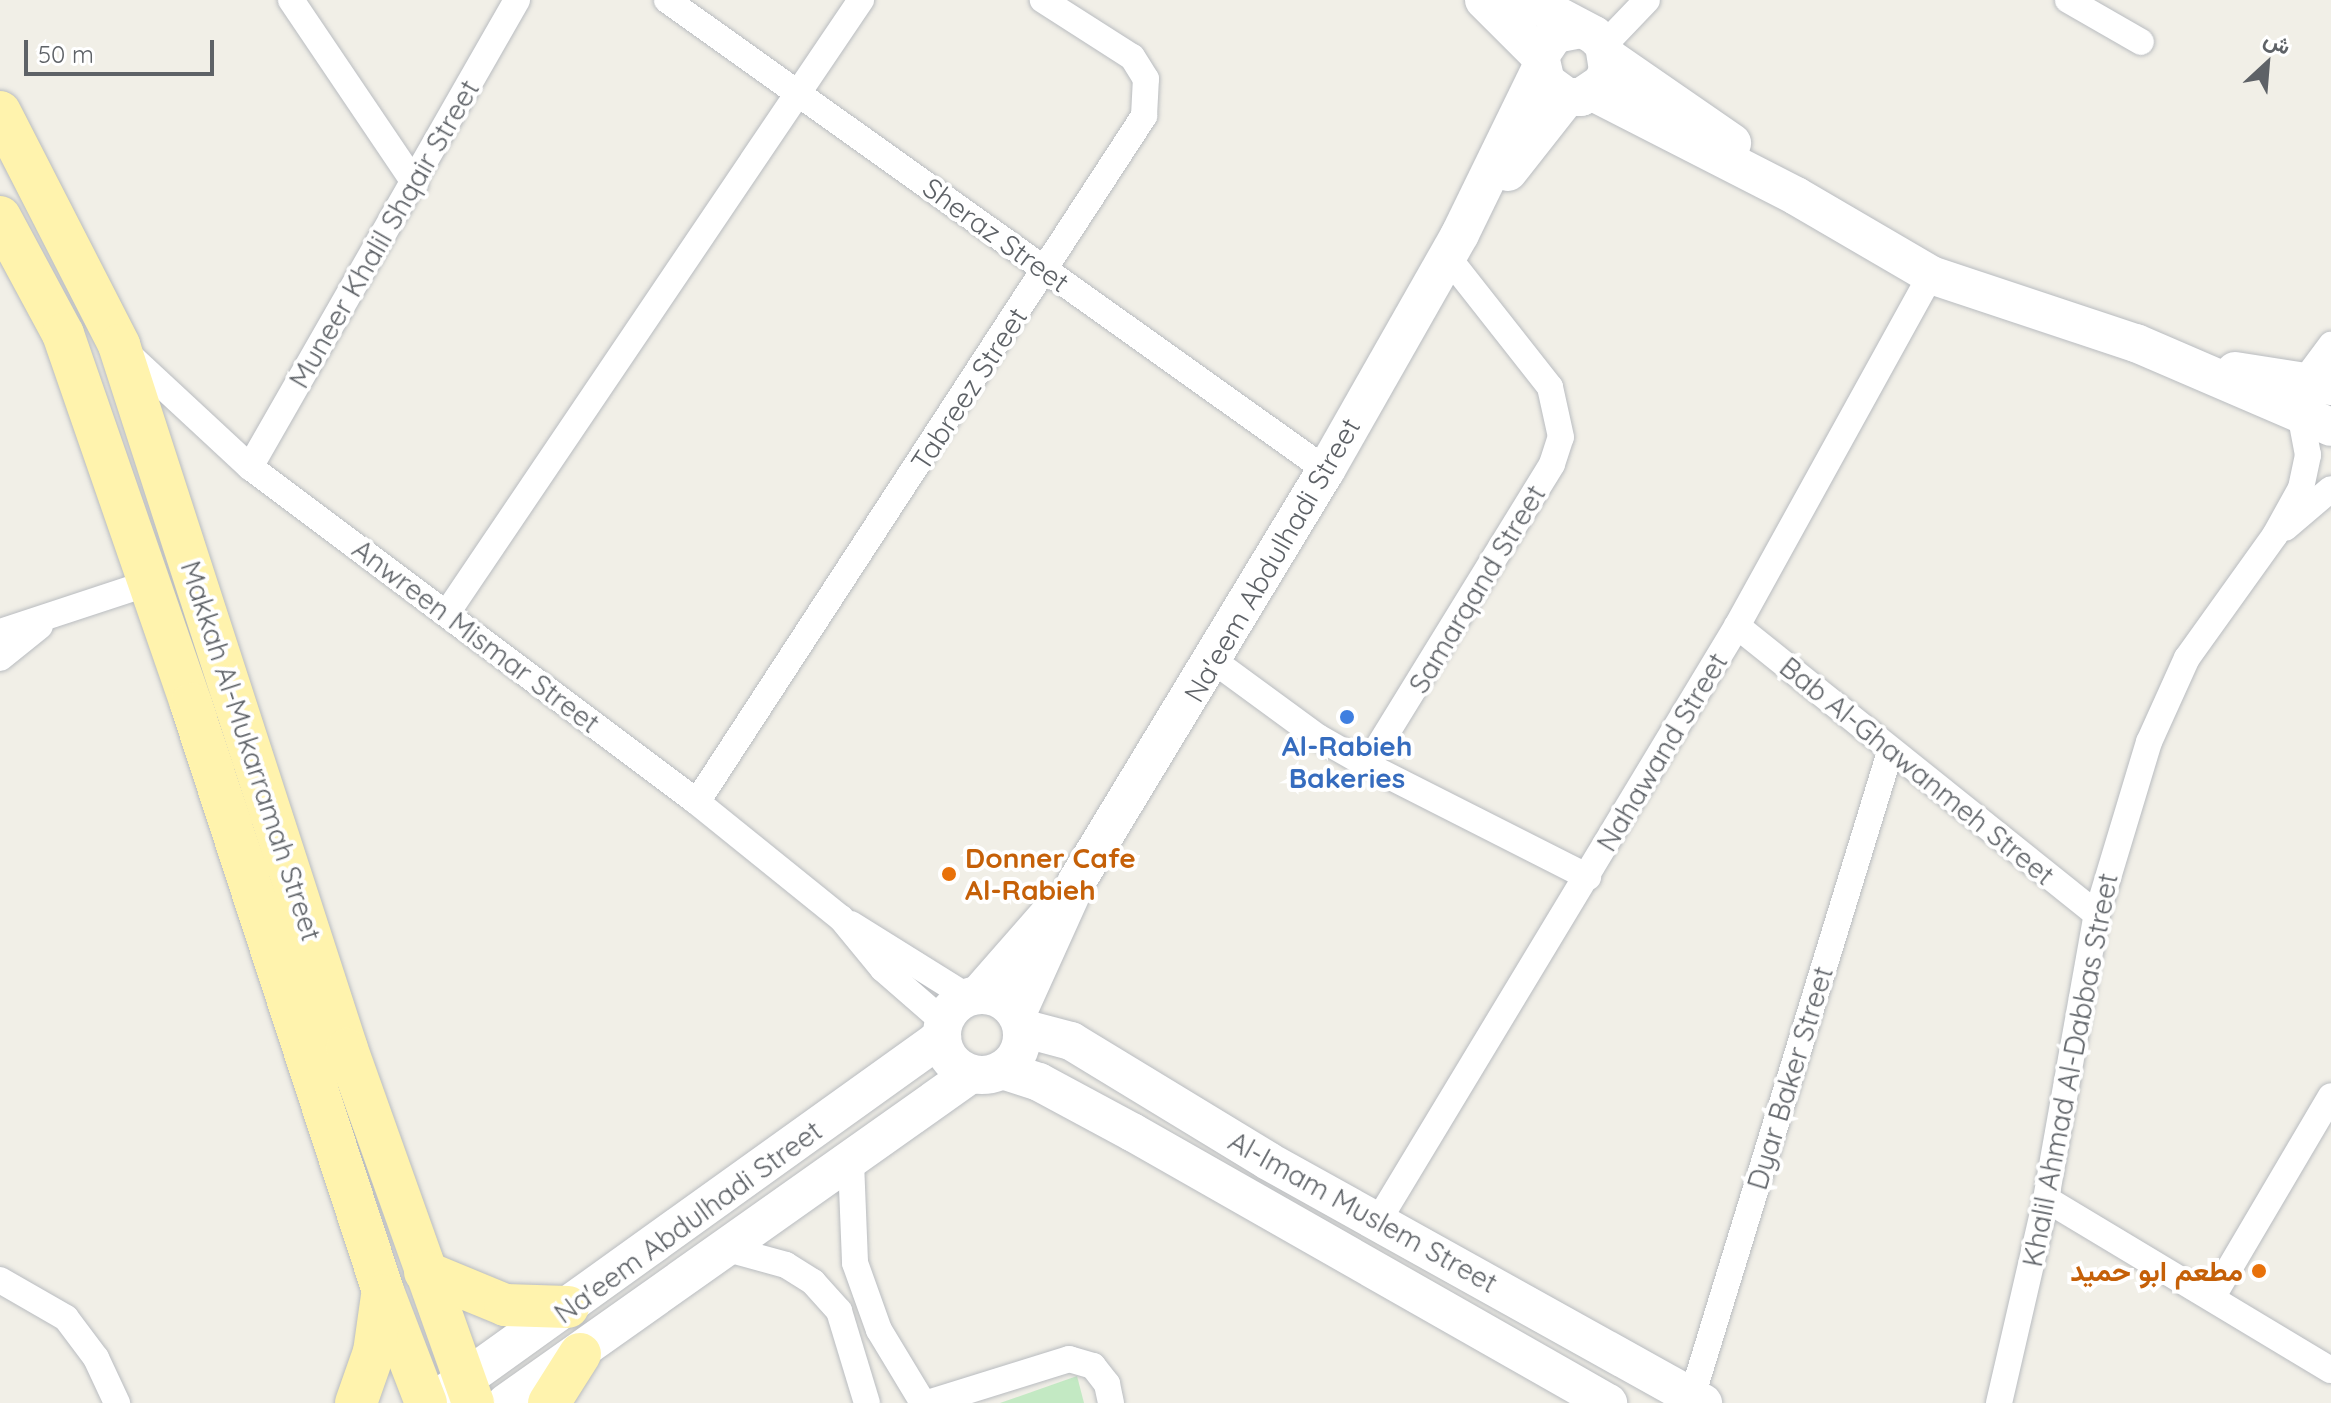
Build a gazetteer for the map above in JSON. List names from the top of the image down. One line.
{"streets":{"main road":["Makkah Al-Mukarramah Street"],"street":["Muneer Khalil Shqair Street","Sheraz Street","Tabreez Street","Na'eem Abdulhadi Street","Samarqand Street","Anwreen Mismar Street","Nahawand Street","Bab Al-Ghawanmeh Street","Khalil Ahmad Al-Dabbas Street","Dyar Baker Street","Al-Imam Muslem Street"]},"crossings":[["Muneer Khalil Shqair Street","Anwreen Mismar Street"],["Sheraz Street","Tabreez Street"],["Sheraz Street","Na'eem Abdulhadi Street"],["Tabreez Street","Anwreen Mismar Street"],["Na'eem Abdulhadi Street","Samarqand Street"],["Na'eem Abdulhadi Street","Anwreen Mismar Street"],["Na'eem Abdulhadi Street","Makkah Al-Mukarramah Street"],["Na'eem Abdulhadi Street","Al-Imam Muslem Street"],["Anwreen Mismar Street","Makkah Al-Mukarramah Street"],["Anwreen Mismar Street","Al-Imam Muslem Street"],["Nahawand Street","Bab Al-Ghawanmeh Street"],["Nahawand Street","Al-Imam Muslem Street"],["Bab Al-Ghawanmeh Street","Khalil Ahmad Al-Dabbas Street"],["Bab Al-Ghawanmeh Street","Dyar Baker Street"],["Dyar Baker Street","Al-Imam Muslem Street"]],"places":["Al-Rabieh Bakeries","Donner Cafe Al-Rabieh","مطعم ابو حميد"],"scale_bar":"50 m","north":"top right"}
